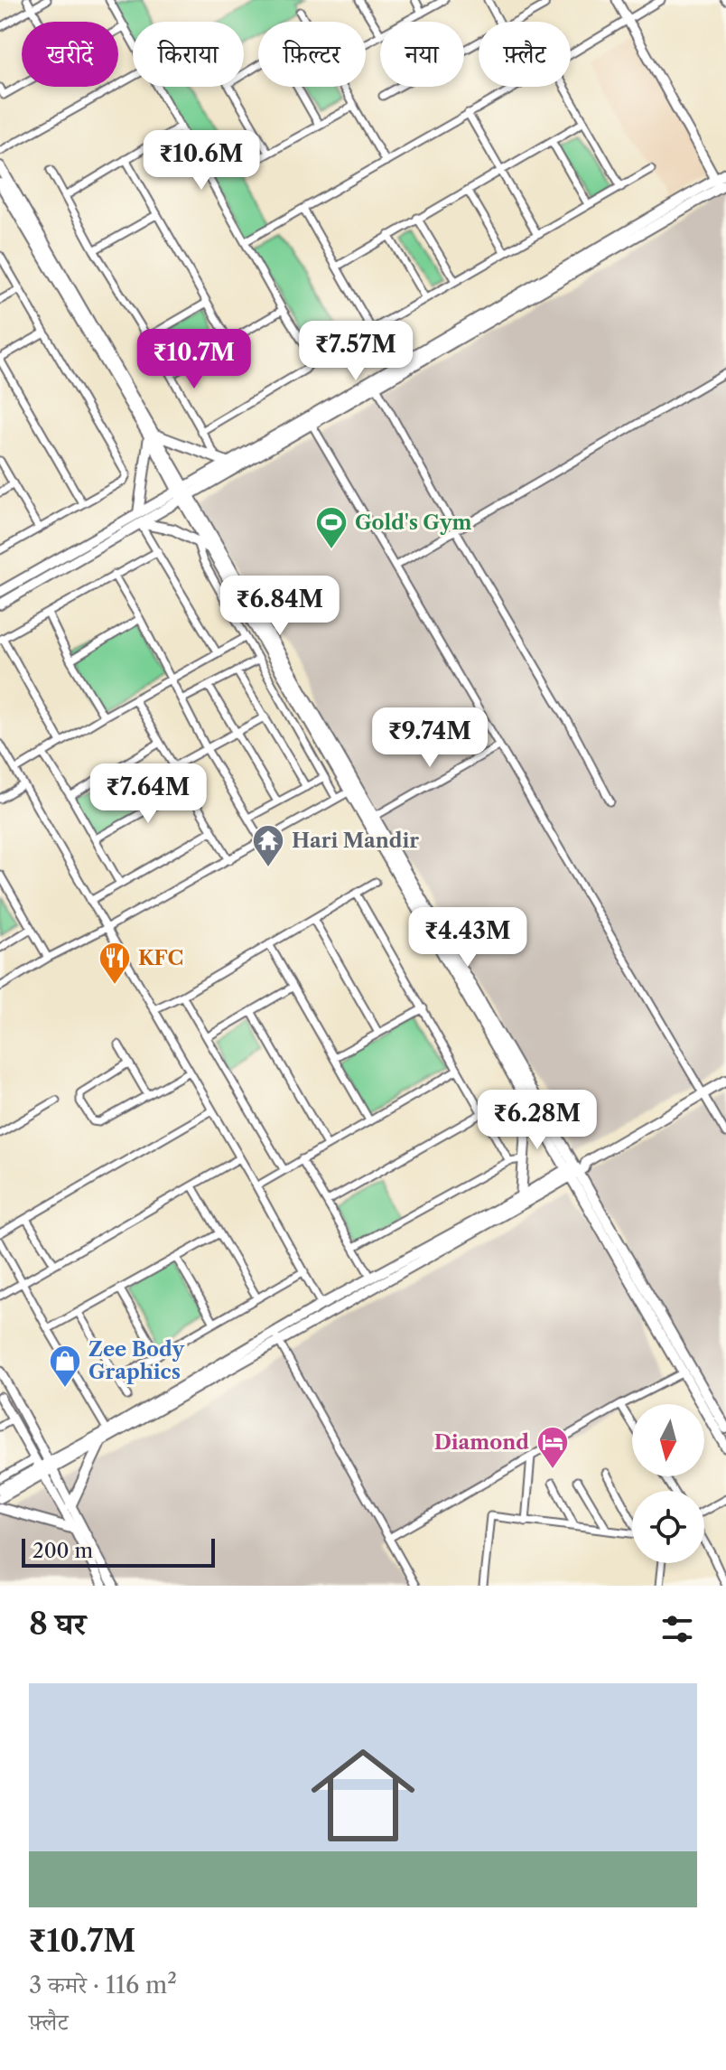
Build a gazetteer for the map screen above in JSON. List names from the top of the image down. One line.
{"places":{"sports":["Gold's Gym"],"temple":["Hari Mandir"],"restaurant":["KFC"],"shop":["Zee Body Graphics"],"hotel":["Diamond"]},"scale_bar":"200 m","north":"bottom","page":{"chip":["खरीदें","किराया","फ़िल्टर","नया","फ़्लैट"],"price":["₹10.6M","₹7.57M","₹10.7M","₹6.84M","₹9.74M","₹7.64M","₹4.43M","₹6.28M"],"scale":"200 m","heading":"8 घर","list":[{"name":"₹10.7M","note":"3 कमरे · 116 m² · फ़्लैट"}]}}
